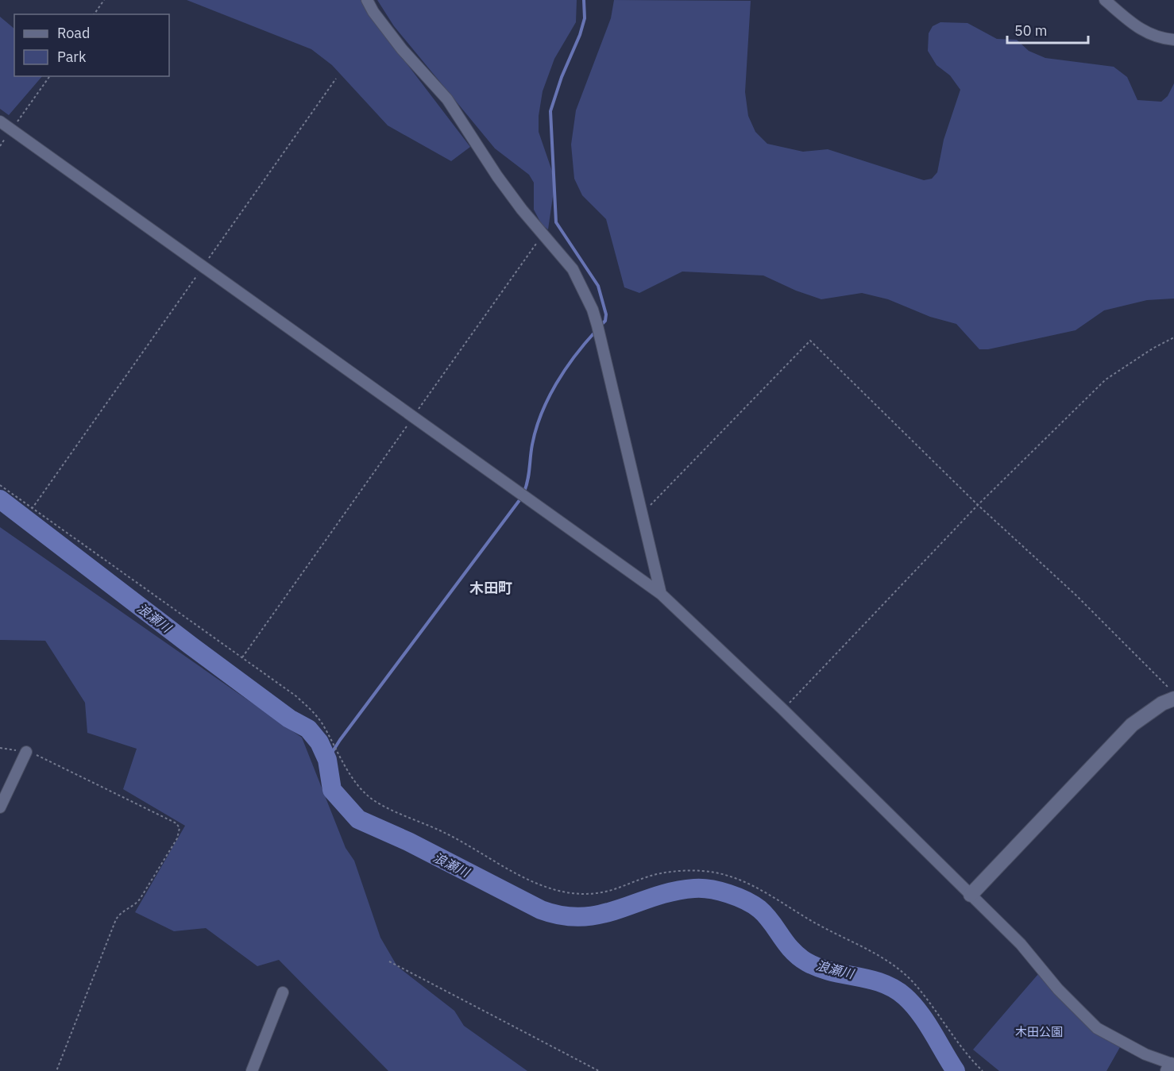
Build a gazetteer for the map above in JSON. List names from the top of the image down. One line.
{"districts":["木田町"],"water":["浪瀬川"],"parks":["木田公園"],"legend":["Road","Park"],"scale_bar":"50 m"}
